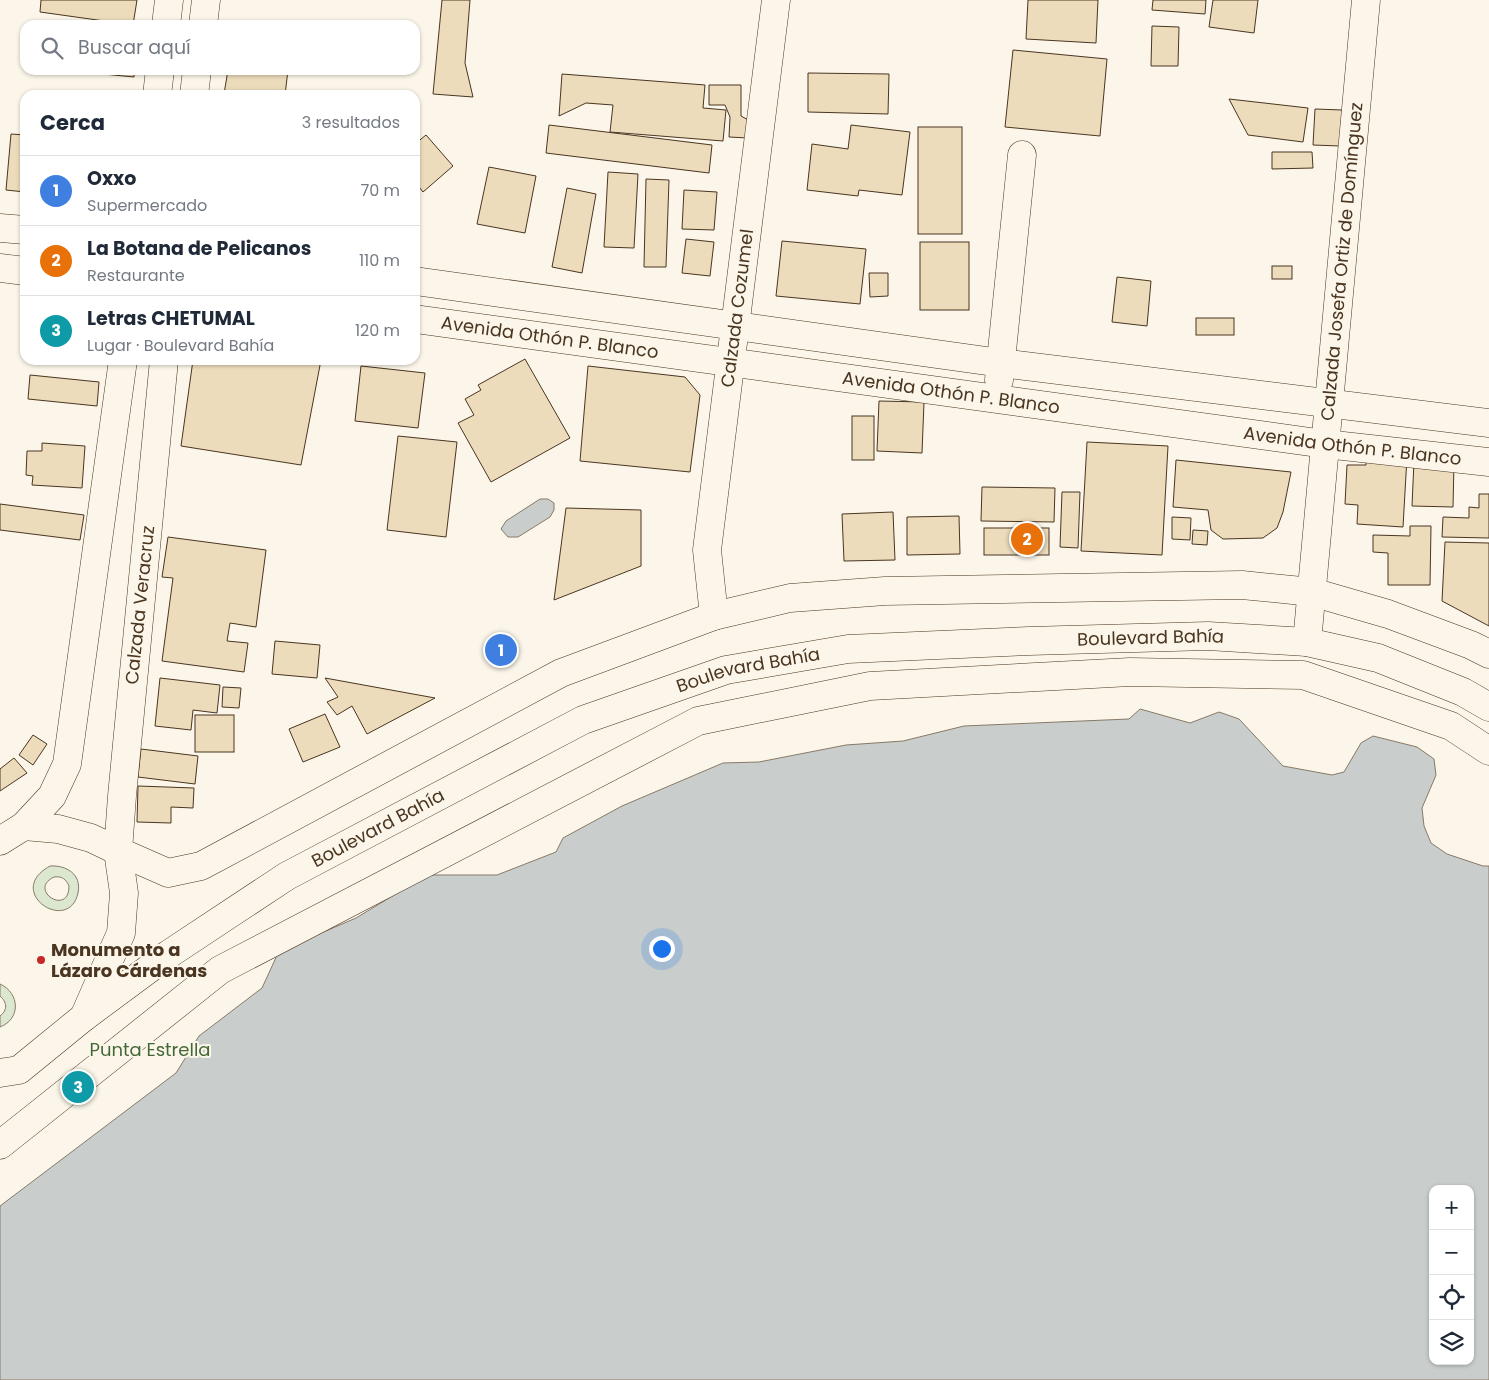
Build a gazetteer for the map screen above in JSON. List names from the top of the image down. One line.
{"streets":{"street":["Calzada Josefa Ortiz de Domínguez","Calzada Cozumel","Avenida Othón P. Blanco","Calzada Veracruz","Boulevard Bahía"]},"crossings":[["Calzada Josefa Ortiz de Domínguez","Avenida Othón P. Blanco"],["Calzada Josefa Ortiz de Domínguez","Boulevard Bahía"],["Calzada Cozumel","Avenida Othón P. Blanco"],["Calzada Veracruz","Boulevard Bahía"]],"parks":["Punta Estrella"],"places":["Monumento a Lázaro Cárdenas"],"page":{"search":"Buscar aquí","heading":["Cerca","3 resultados"],"list":[{"mark":"1","name":"Oxxo","note":"Supermercado","value":"70 m"},{"mark":"2","name":"La Botana de Pelicanos","note":"Restaurante","value":"110 m"},{"mark":"3","name":"Letras CHETUMAL","note":"Lugar · Boulevard Bahía","value":"120 m"}],"pins":["2","1","3"],"map_buttons":["+","−"]}}
